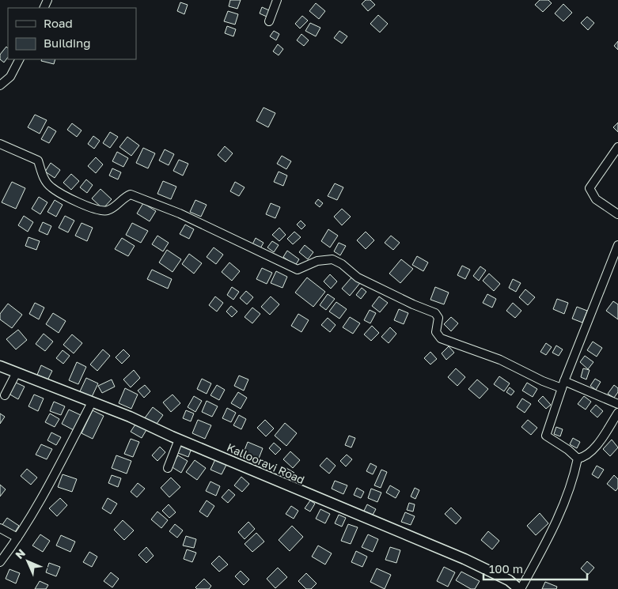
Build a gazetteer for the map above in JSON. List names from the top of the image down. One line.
{"streets":{"main road":["Kallooravi Road"]},"legend":["Road","Building"],"scale_bar":"100 m","north":"top left"}
